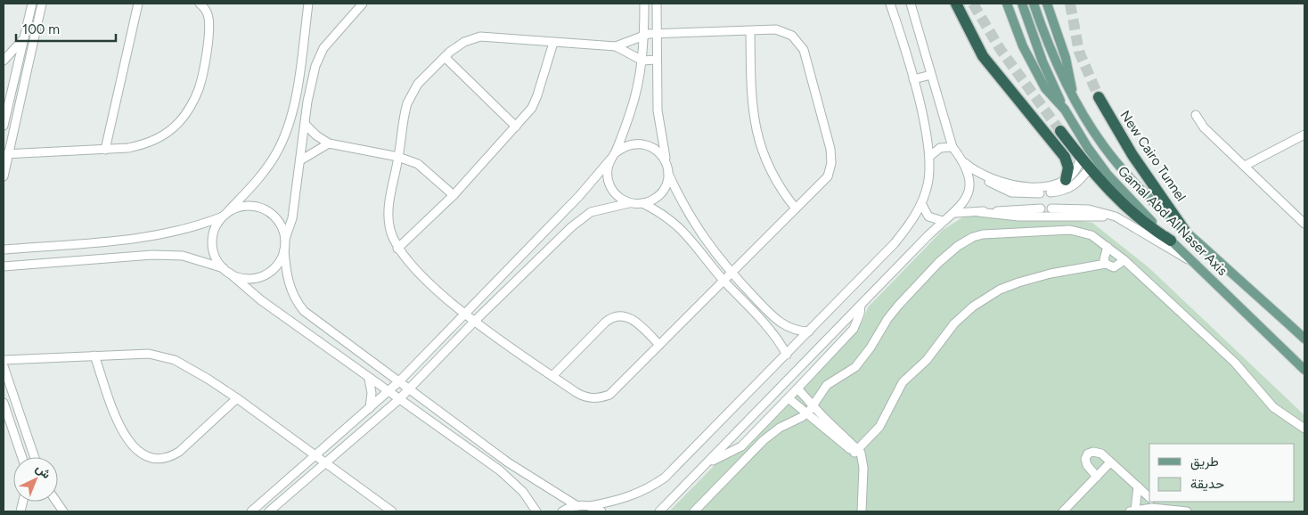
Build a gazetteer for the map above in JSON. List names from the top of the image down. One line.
{"streets":{"highway":["New Cairo Tunnel"],"main road":["Gamal Abd Al Naser Axis"]},"crossings":[["New Cairo Tunnel","Gamal Abd Al Naser Axis"]],"legend":["طريق","حديقة"],"scale_bar":"100 m","north":"top right"}
